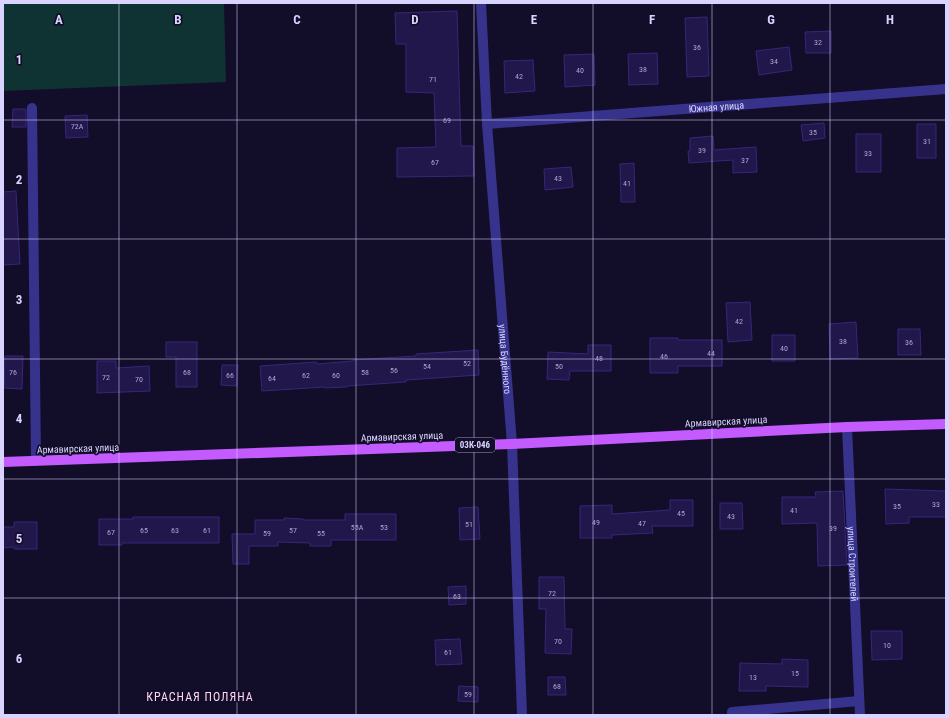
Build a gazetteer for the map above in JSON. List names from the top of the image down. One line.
{"streets":{"main road":["Армавирская улица","03К-046"],"street":["Южная улица","улица Будённого","улица Строителей"]},"crossings":[["Южная улица","улица Будённого"],["улица Будённого","Армавирская улица"],["Армавирская улица","улица Строителей"]],"districts":["КРАСНАЯ ПОЛЯНА"],"house_numbers":["32","36","34","38","40","42","71","69","72А","35","31","39","33","37","67","43","41","42","38","36","40","44","46","48","52","54","50","56","76","68","58","66","62","60","72","64","70","33","35","41","45","43","49","47","51","55А","53","39","65","63","61","57","67","59","55","72","63","70","10","61","15","13","68","59"],"grid":{"columns":["A","B","C","D","E","F","G","H"],"rows":["1","2","3","4","5","6"]}}
